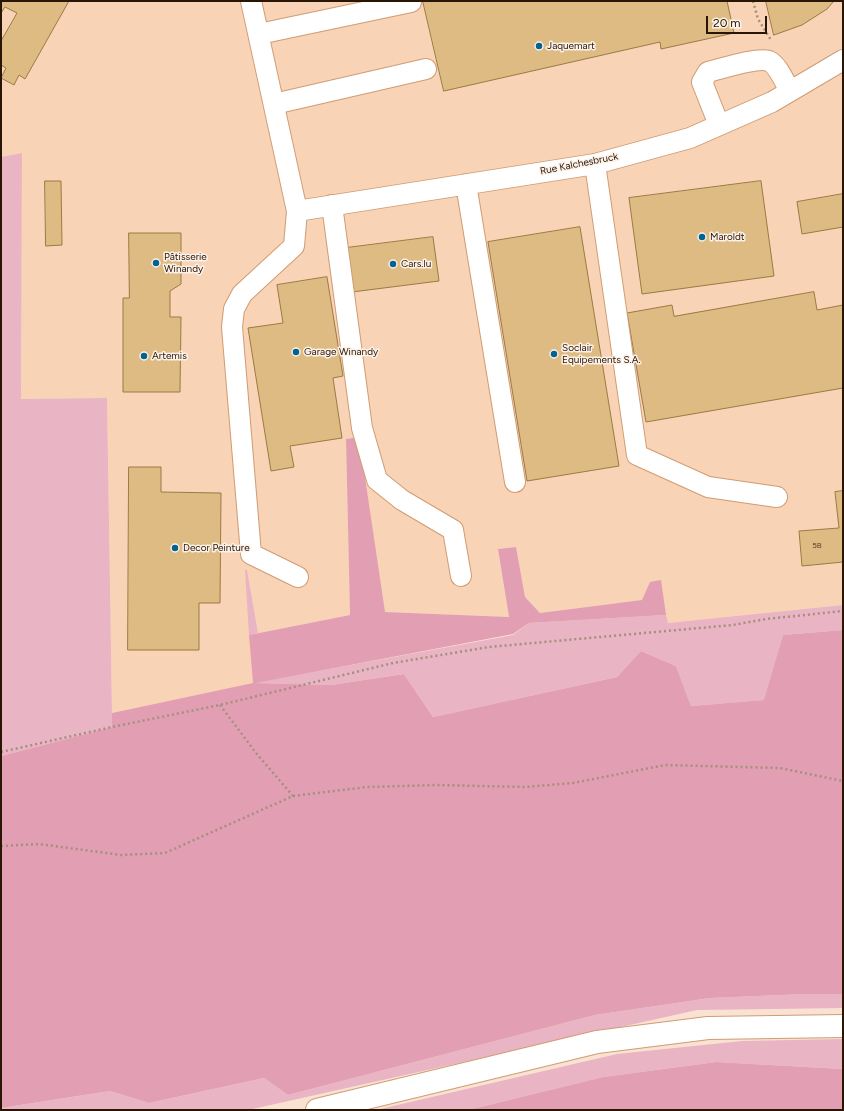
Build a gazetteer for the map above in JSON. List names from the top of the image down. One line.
{"streets":{"street":["Rue Kalchesbruck"]},"places":["Jaquemart","Maroldt","Pâtisserie Winandy","Cars.lu","Garage Winandy","Soclair Equipements S.A.","Artemis","Decor Peinture"],"house_numbers":["5B"],"scale_bar":"20 m"}
